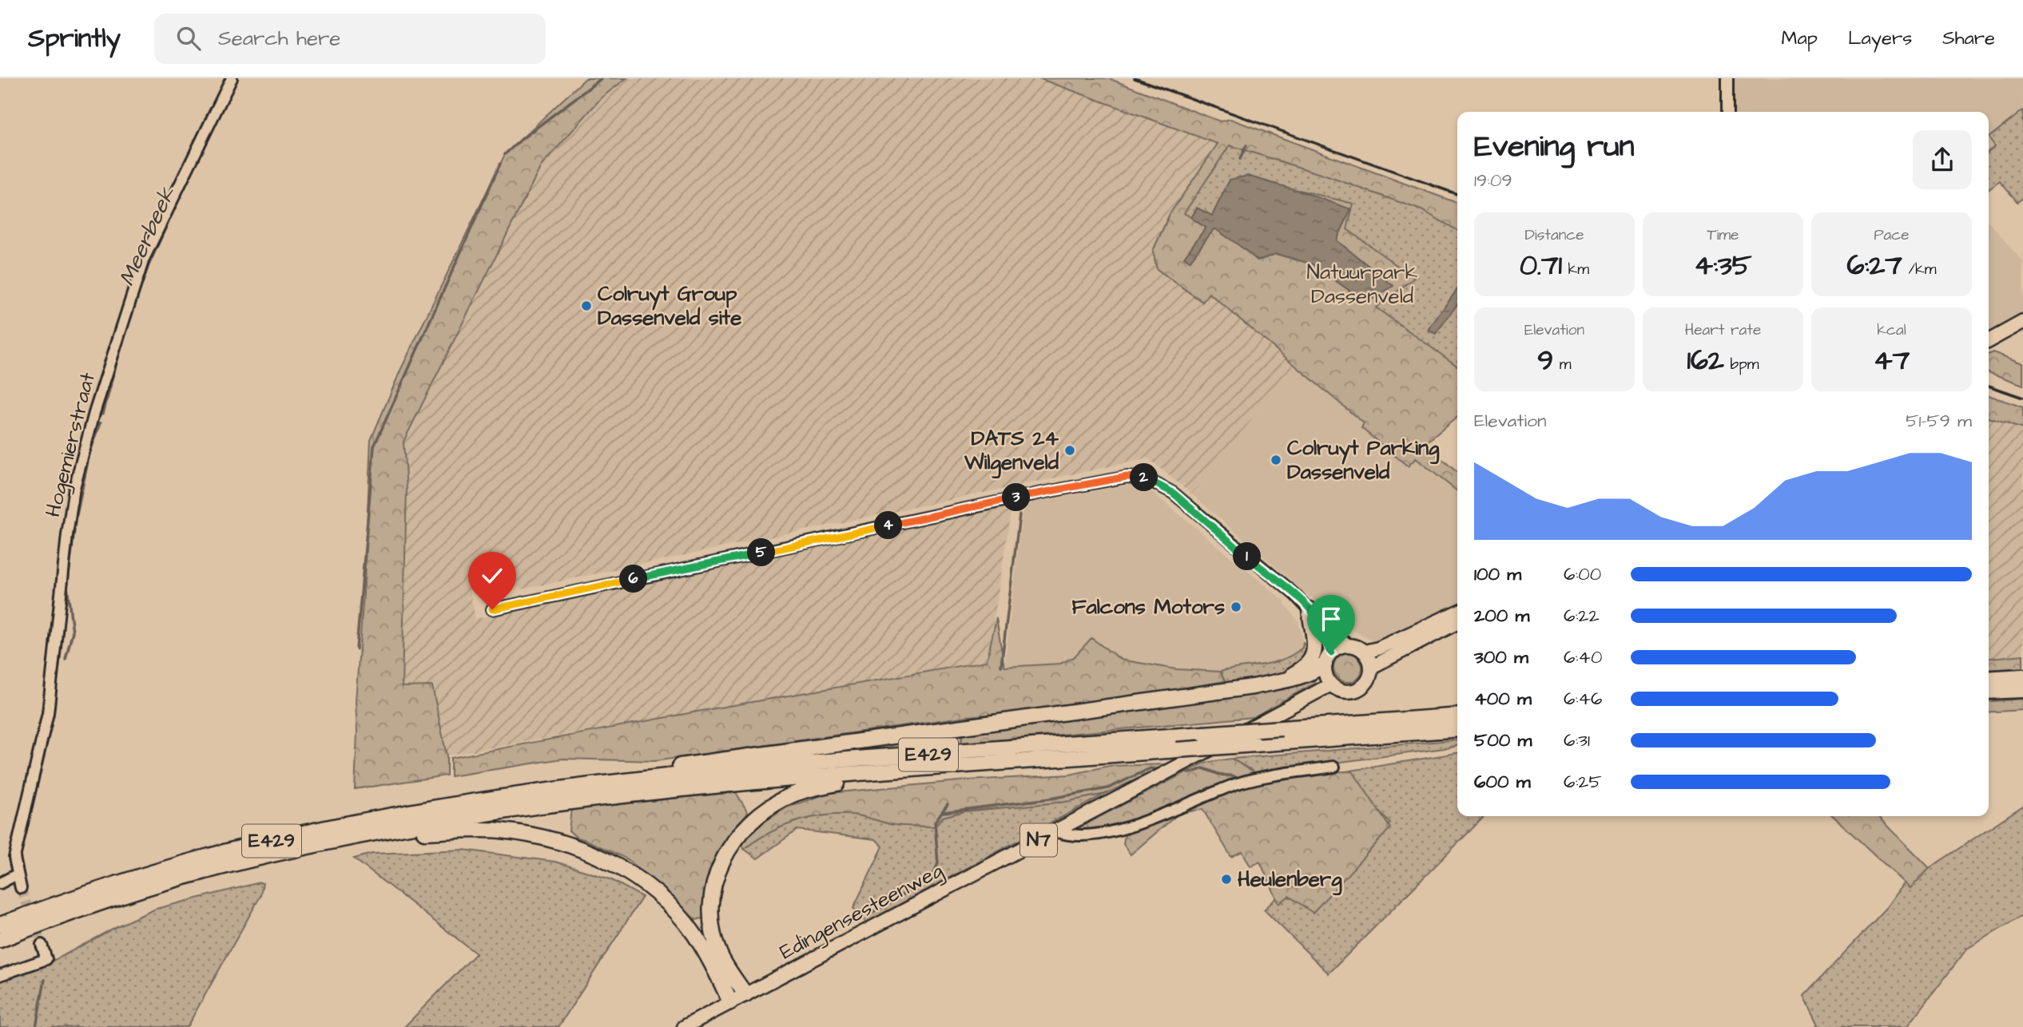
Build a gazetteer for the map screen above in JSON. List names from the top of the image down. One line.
{"streets":{"highway":["E429"],"main road":["N7","Edingensesteenweg"],"street":["Hogemierstraat"]},"water":["Meerbeek"],"parks":["Natuurpark Dassenveld"],"places":["Colruyt Group Dassenveld site","DATS 24 Wilgenveld","Colruyt Parking Dassenveld","Falcons Motors","Heulenberg"],"page":{"header":"Sprintly","search":"Search here","nav":["Map","Layers","Share"],"heading":["Evening run","19:09"],"stats":[["Distance","0.71 km"],["Time","4:35"],["Pace","6:27 /km"],["Elevation","9 m"],["Heart rate","162 bpm"],["kcal","47"]],"chart":["Elevation","51–59 m"],"pins":["2","3","4","5","1","6"],"list":[{"name":"100 m","note":"6:00"},{"name":"200 m","note":"6:22"},{"name":"300 m","note":"6:40"},{"name":"400 m","note":"6:46"},{"name":"500 m","note":"6:31"},{"name":"600 m","note":"6:25"}]}}
